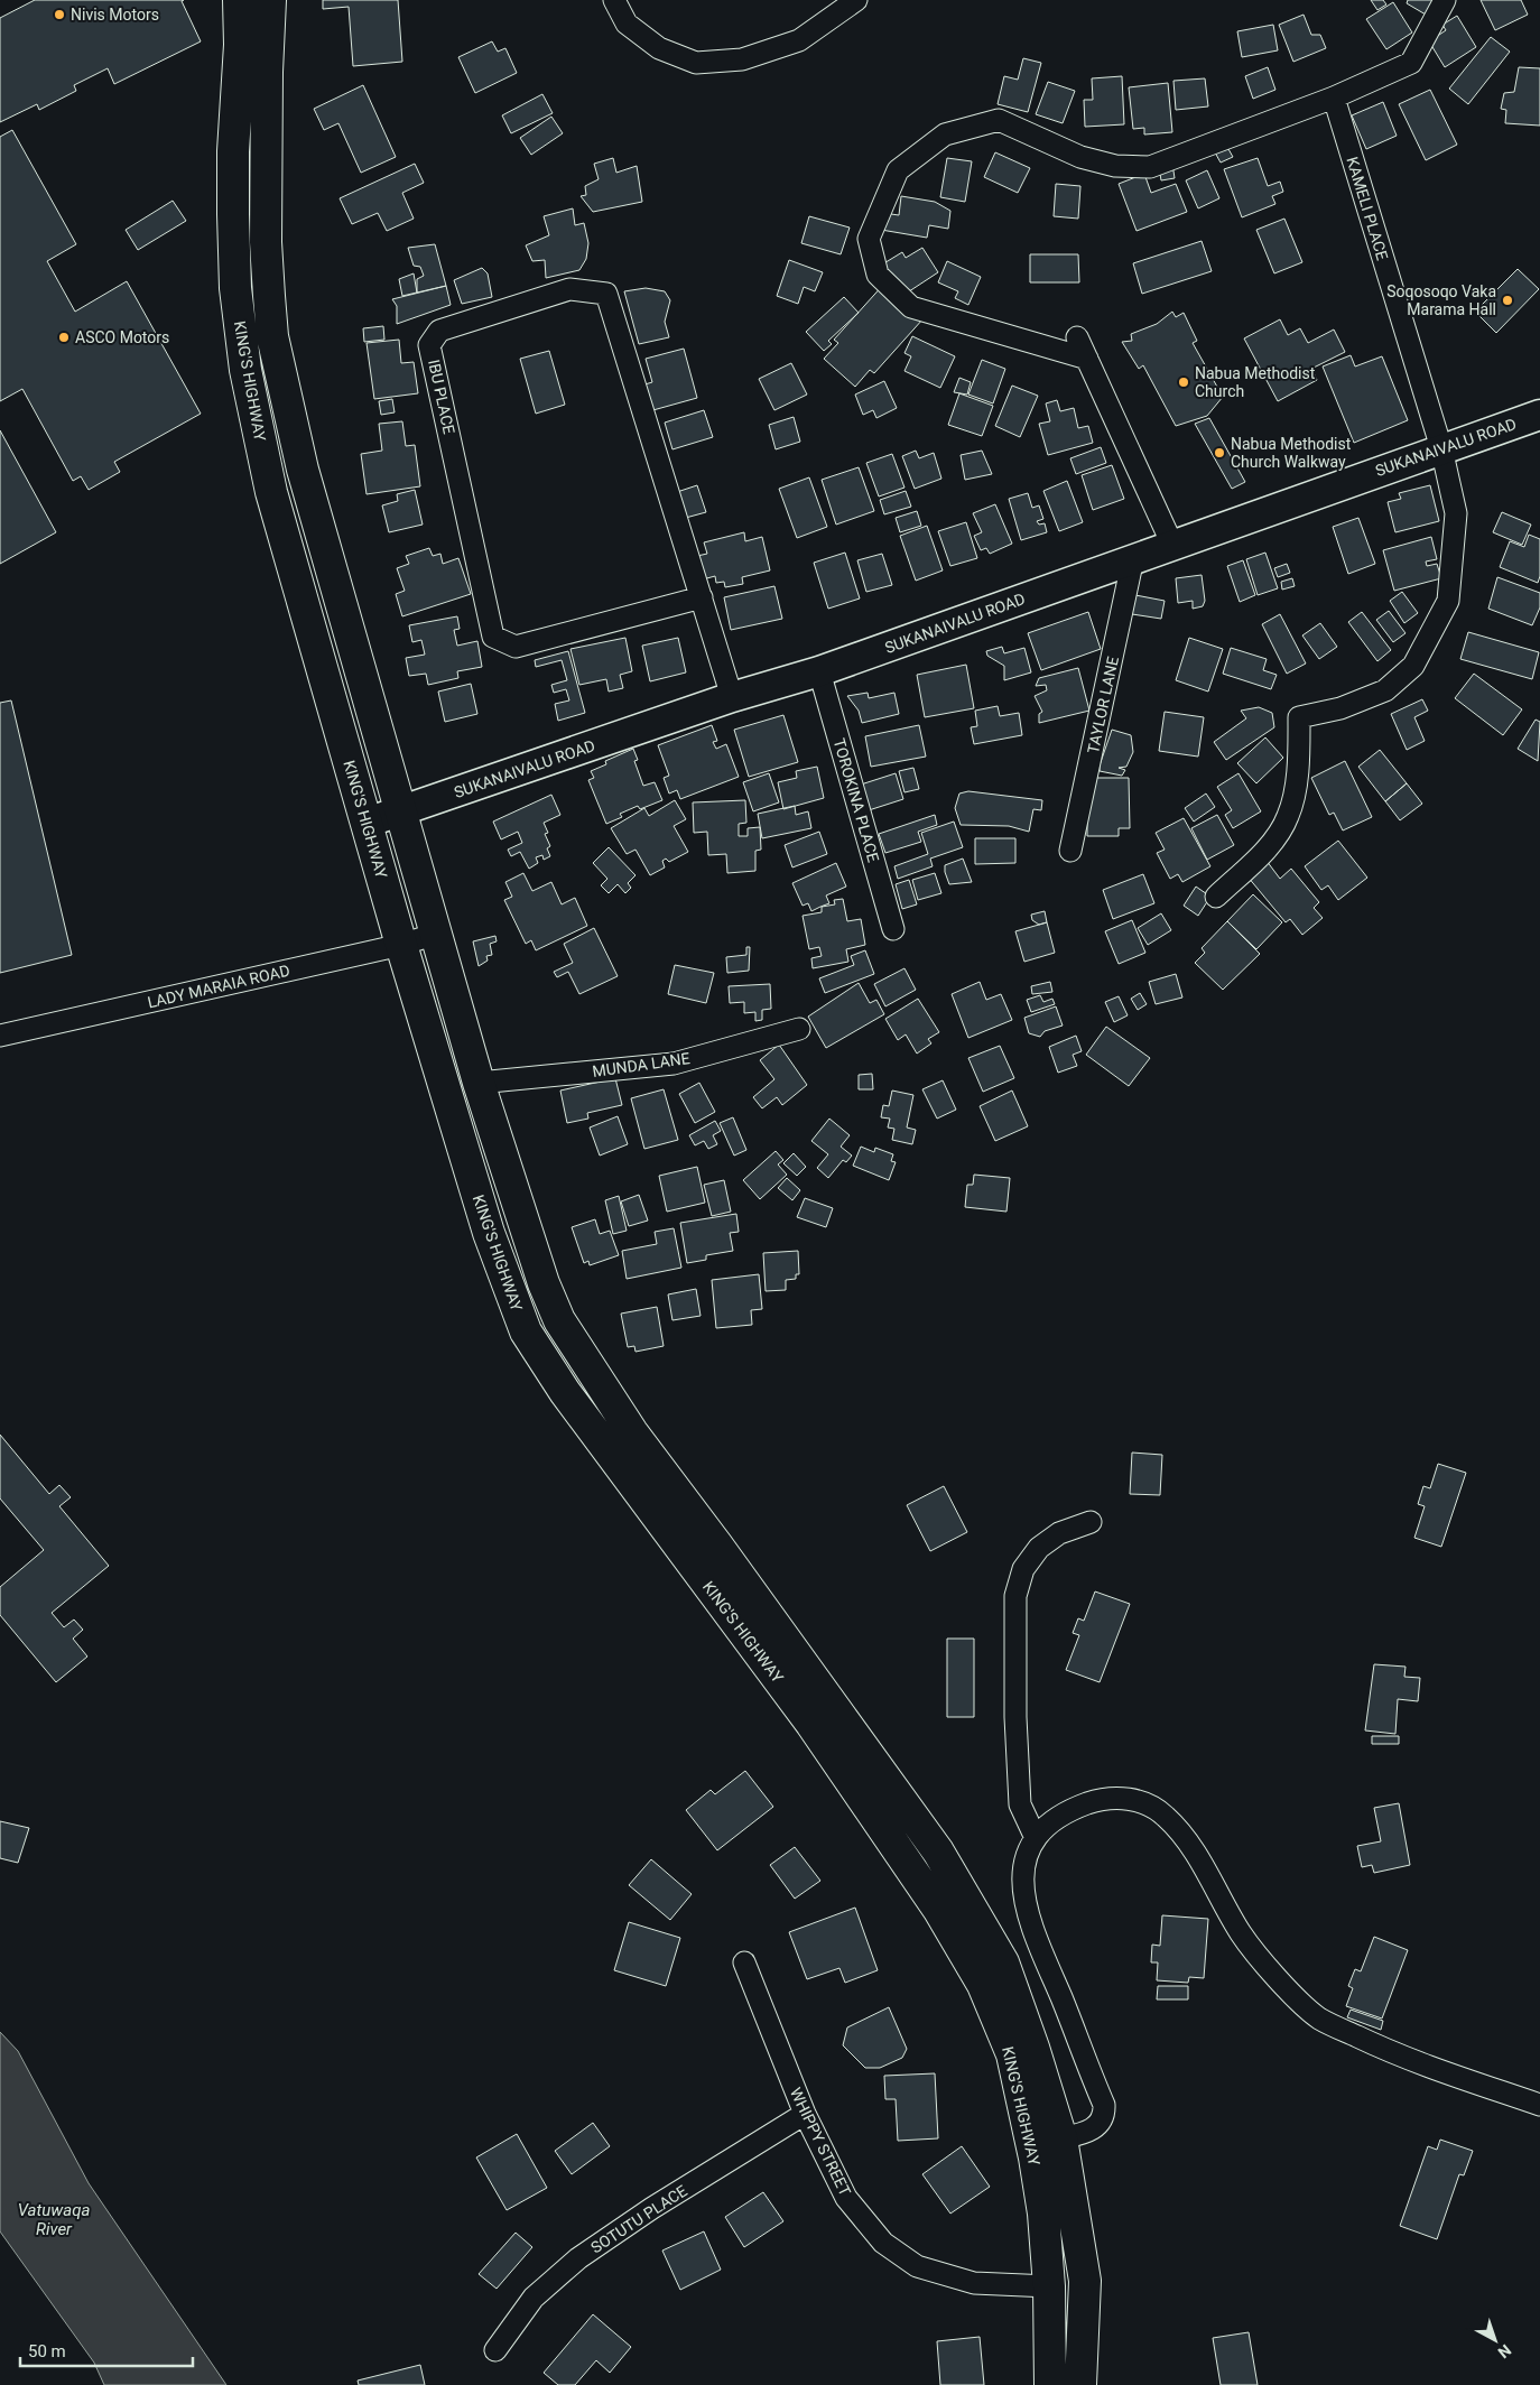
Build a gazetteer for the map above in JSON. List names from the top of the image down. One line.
{"streets":{"highway":["KING'S HIGHWAY"],"main road":["SUKANAIVALU ROAD"],"street":["KAMELI PLACE","IBU PLACE","TAYLOR LANE","TOROKINA PLACE","LADY MARAIA ROAD","MUNDA LANE","WHIPPY STREET","SOTUTU PLACE"]},"crossings":[["KAMELI PLACE","SUKANAIVALU ROAD"],["KING'S HIGHWAY","SUKANAIVALU ROAD"],["KING'S HIGHWAY","LADY MARAIA ROAD"],["KING'S HIGHWAY","MUNDA LANE"],["KING'S HIGHWAY","WHIPPY STREET"],["IBU PLACE","SUKANAIVALU ROAD"],["SUKANAIVALU ROAD","TAYLOR LANE"],["SUKANAIVALU ROAD","TOROKINA PLACE"],["WHIPPY STREET","SOTUTU PLACE"]],"water":["Vatuwaqa River"],"places":["Nivis Motors","Soqosoqo Vaka Marama Hall","ASCO Motors","Nabua Methodist Church","Nabua Methodist Church Walkway"],"scale_bar":"50 m","north":"bottom right"}
